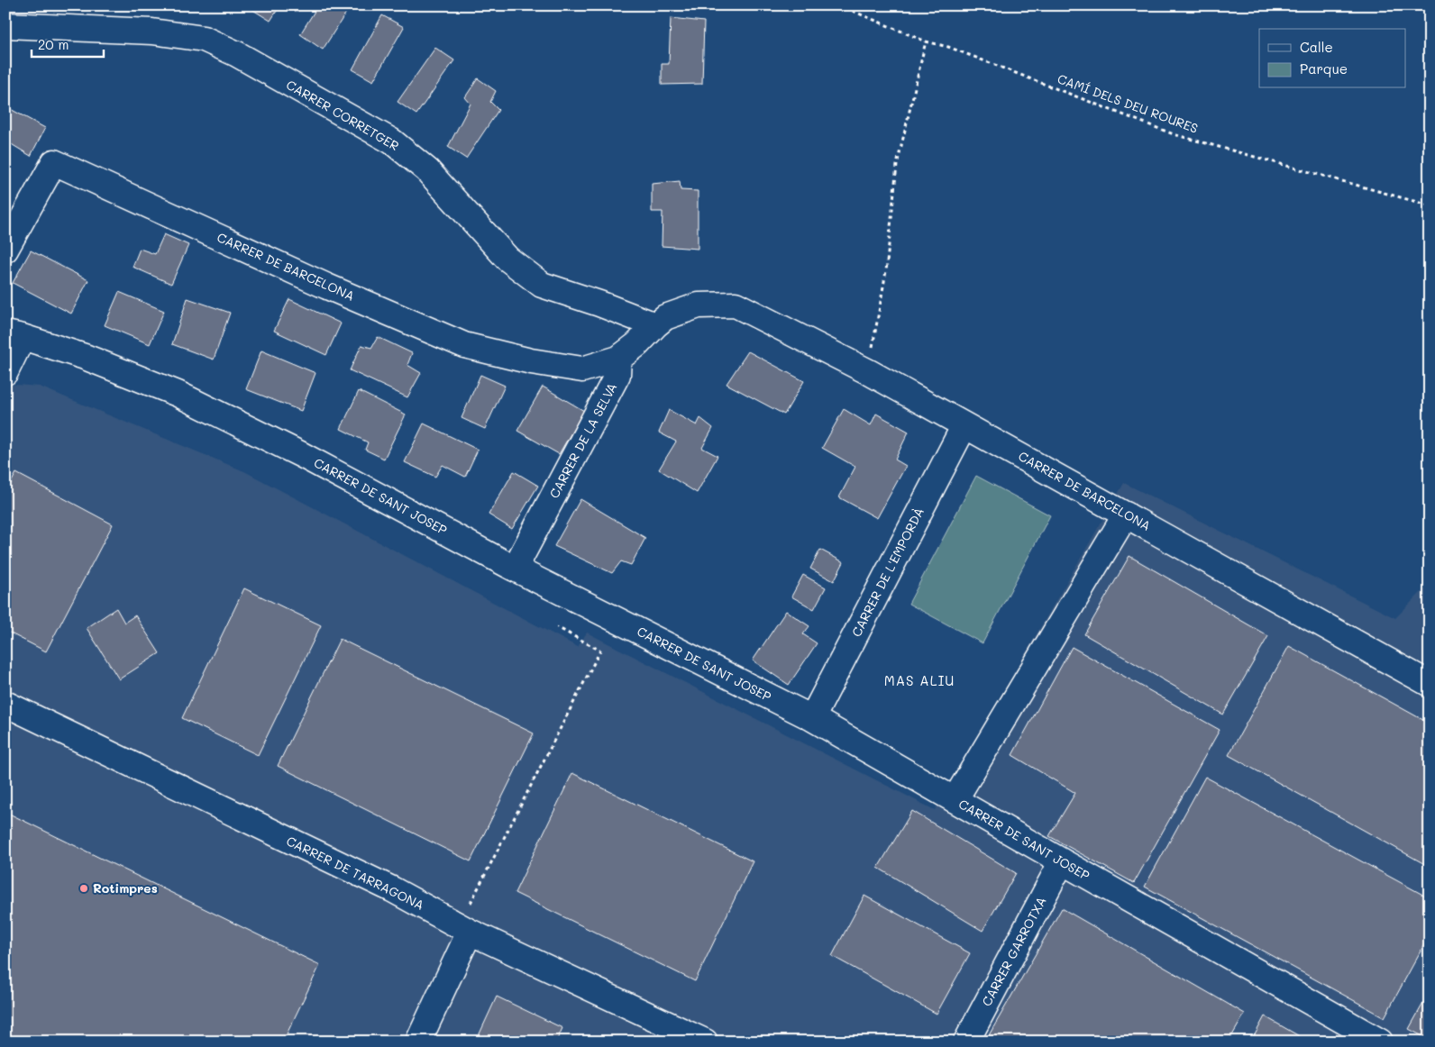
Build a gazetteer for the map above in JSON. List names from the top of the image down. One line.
{"streets":{"street":["CARRER CORRETGER","CARRER DE BARCELONA","CARRER DE LA SELVA","CARRER DE SANT JOSEP","CARRER DE L'EMPORDÀ","CARRER DE TARRAGONA","CARRER GARROTXA"],"path":["CAMÍ DELS DEU ROURES"]},"crossings":[["CARRER CORRETGER","CARRER DE BARCELONA"],["CARRER DE BARCELONA","CARRER DE LA SELVA"],["CARRER DE BARCELONA","CARRER DE L'EMPORDÀ"],["CARRER DE LA SELVA","CARRER DE SANT JOSEP"],["CARRER DE SANT JOSEP","CARRER DE L'EMPORDÀ"],["CARRER DE SANT JOSEP","CARRER GARROTXA"]],"districts":["MAS ALIU"],"places":["Rotimpres"],"legend":["Calle","Parque"],"scale_bar":"20 m"}
